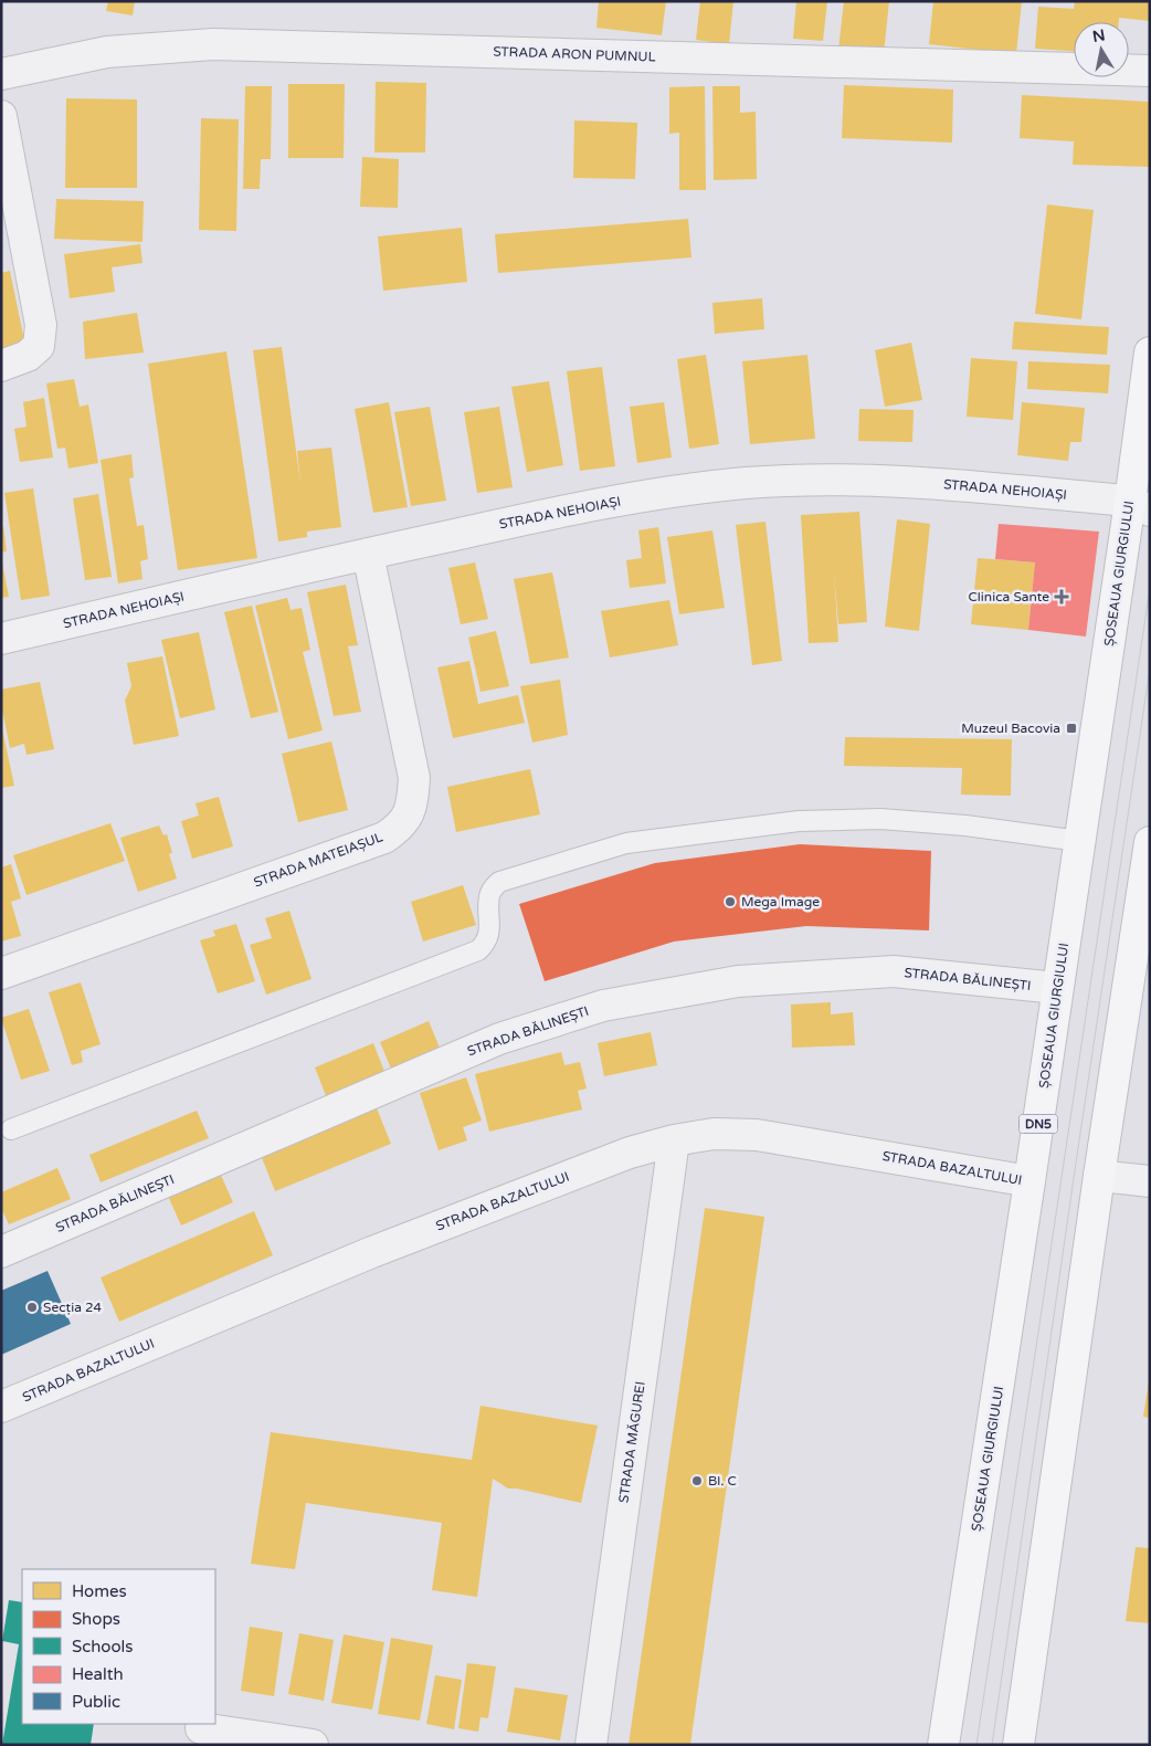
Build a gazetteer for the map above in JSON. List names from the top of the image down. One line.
{"streets":{"main road":["ȘOSEAUA GIURGIULUI","DN5"],"street":["STRADA ARON PUMNUL","STRADA NEHOIAȘI","STRADA MATEIAȘUL","STRADA BĂLINEȘTI","STRADA BAZALTULUI","STRADA MĂGUREI"]},"crossings":[["STRADA NEHOIAȘI","ȘOSEAUA GIURGIULUI"],["STRADA NEHOIAȘI","STRADA MATEIAȘUL"],["ȘOSEAUA GIURGIULUI","STRADA BĂLINEȘTI"],["ȘOSEAUA GIURGIULUI","STRADA BAZALTULUI"],["STRADA BAZALTULUI","STRADA MĂGUREI"]],"places":{"health":["Clinica Sante"],"transit":["Muzeul Bacovia"],"other":["Mega Image","Secția 24","Bl. C"]},"legend":["Homes","Shops","Schools","Health","Public"],"north":"top"}
